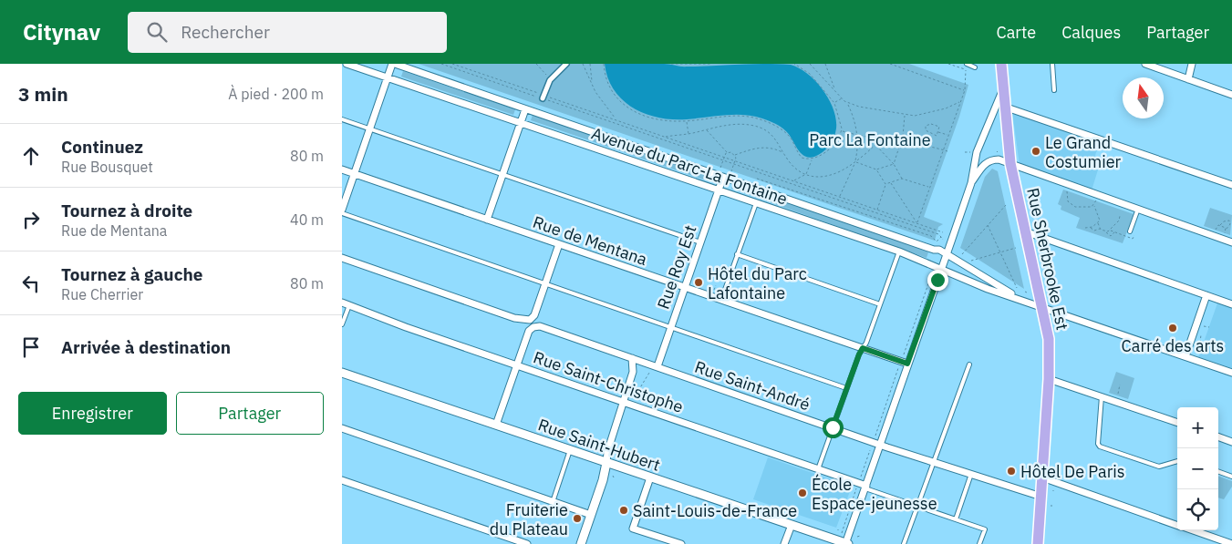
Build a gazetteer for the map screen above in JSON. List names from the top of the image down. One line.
{"streets":{"main road":["Rue Sherbrooke Est"],"street":["Avenue du Parc-La Fontaine","Rue de Mentana","Rue Roy Est","Rue Saint-Christophe","Rue Saint-André","Rue Saint-Hubert"]},"crossings":[["Avenue du Parc-La Fontaine","Rue Sherbrooke Est"],["Avenue du Parc-La Fontaine","Rue Roy Est"],["Rue de Mentana","Rue Roy Est"],["Rue Sherbrooke Est","Rue Saint-André"],["Rue Roy Est","Rue Saint-André"],["Rue Saint-Christophe","Rue Saint-André"]],"parks":["Parc La Fontaine"],"places":["Le Grand Costumier","Hôtel du Parc Lafontaine","Carré des arts","Hôtel De Paris","École Espace-jeunesse","Saint-Louis-de-France","Fruiterie du Plateau"],"north":"top","page":{"header":"Citynav","search":"Rechercher","nav":["Carte","Calques","Partager"],"heading":["3 min","À pied · 200 m"],"list":[["Continuez","Rue Bousquet","80 m"],["Tournez à droite","Rue de Mentana","40 m"],["Tournez à gauche","Rue Cherrier","80 m"],"Arrivée à destination"],"buttons":["Enregistrer","Partager"],"map_buttons":["+","−"]}}
